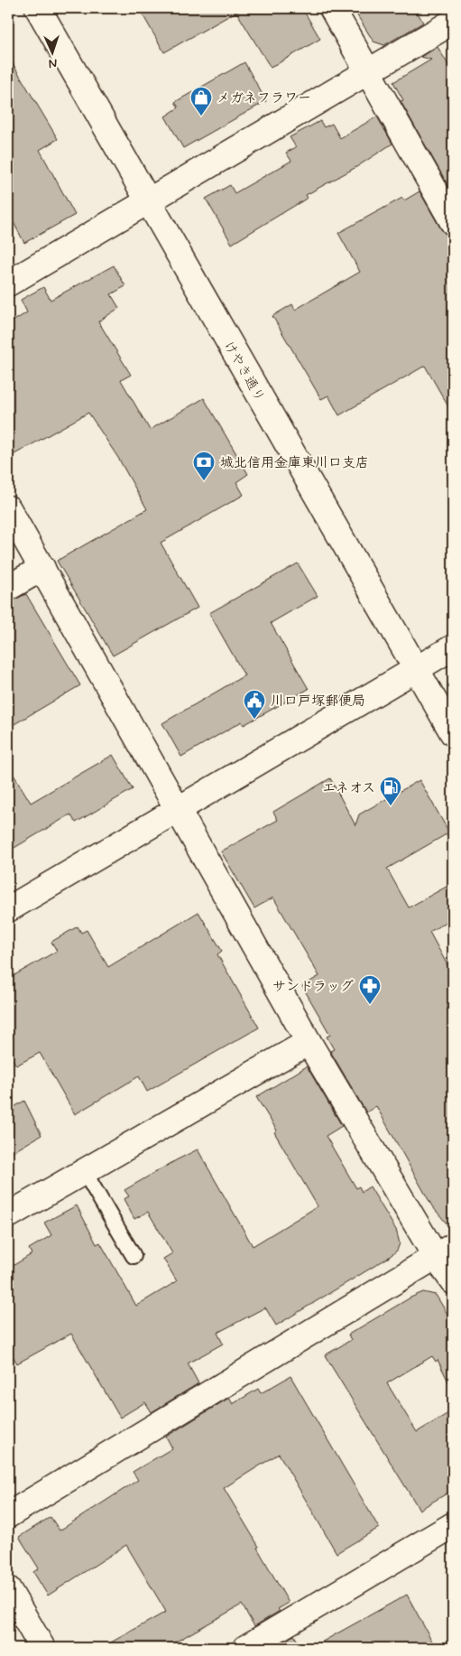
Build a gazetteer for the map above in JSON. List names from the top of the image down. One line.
{"streets":{"street":["けやき通り"]},"places":{"shop":["メガネフラワー"],"bank":["城北信用金庫東川口支店"],"public building":["川口戸塚郵便局"],"fuel station":["エネオス"],"pharmacy":["サンドラッグ"]},"north":"bottom"}
